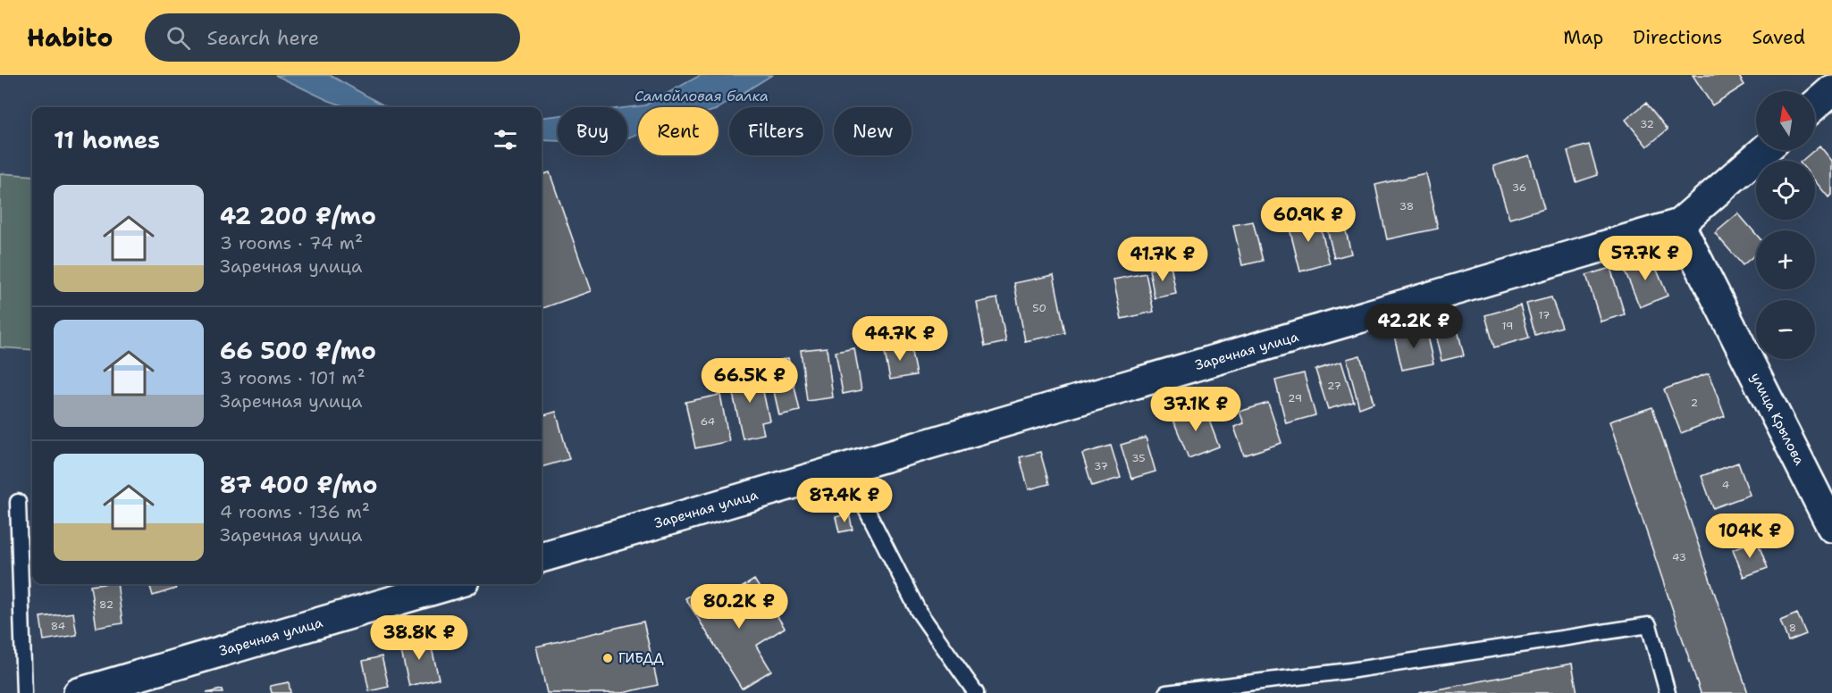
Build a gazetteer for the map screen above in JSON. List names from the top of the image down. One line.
{"streets":{"street":["Заречная улица","улица Крылова"]},"crossings":[["Заречная улица","улица Крылова"]],"water":["Самойловая балка"],"places":["ГИБДД"],"house_numbers":["32","36","38","50","17","19","27","29","2","64","35","37","4","43","82","84","8"],"north":"top","page":{"header":"Habito","search":"Search here","nav":["Map","Directions","Saved"],"map_buttons":["+","−"],"chip":["Buy","Rent","Filters","New"],"heading":"11 homes","list":[{"name":"42 200 ₽/mo","note":"3 rooms · 74 m² · Заречная улица"},{"name":"66 500 ₽/mo","note":"3 rooms · 101 m² · Заречная улица"},{"name":"87 400 ₽/mo","note":"4 rooms · 136 m² · Заречная улица"}],"price":["60.9K ₽","57.7K ₽","41.7K ₽","42.2K ₽","44.7K ₽","66.5K ₽","37.1K ₽","87.4K ₽","104K ₽","80.2K ₽","38.8K ₽"]}}
